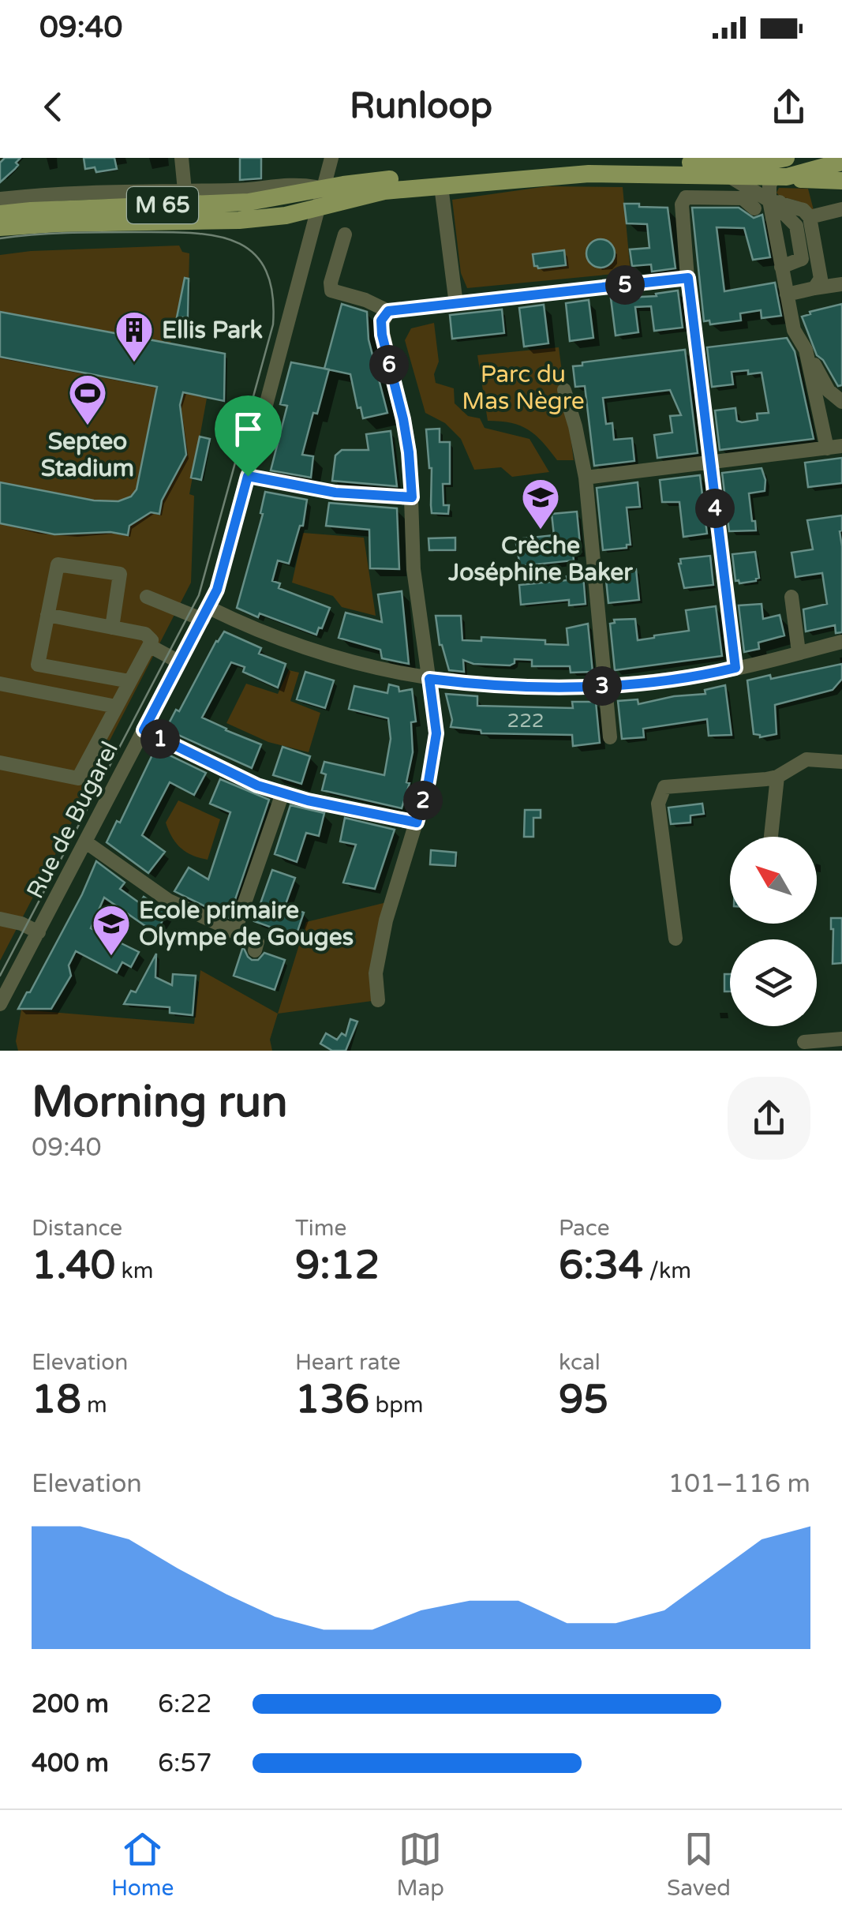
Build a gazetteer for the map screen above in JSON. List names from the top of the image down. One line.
{"streets":{"main road":["M 65"],"street":["Rue de Bugarel"]},"crossings":[["M 65","Rue de Bugarel"]],"parks":["Parc du Mas Nègre"],"places":{"building":["Ellis Park"],"sports":["Septeo Stadium"],"school or university":["Crèche Joséphine Baker","Ecole primaire Olympe de Gouges"]},"house_numbers":["222"],"north":"top left","page":{"status":"09:40","header":"Runloop","pins":["5","6","4","3","1","2"],"heading":["Morning run","09:40"],"stats":[["Distance","1.40 km"],["Time","9:12"],["Pace","6:34 /km"],["Elevation","18 m"],["Heart rate","136 bpm"],["kcal","95"]],"chart":["Elevation","101–116 m"],"list":[{"name":"200 m","note":"6:22"},{"name":"400 m","note":"6:57"}],"tabs":["Home","Map","Saved"]}}
